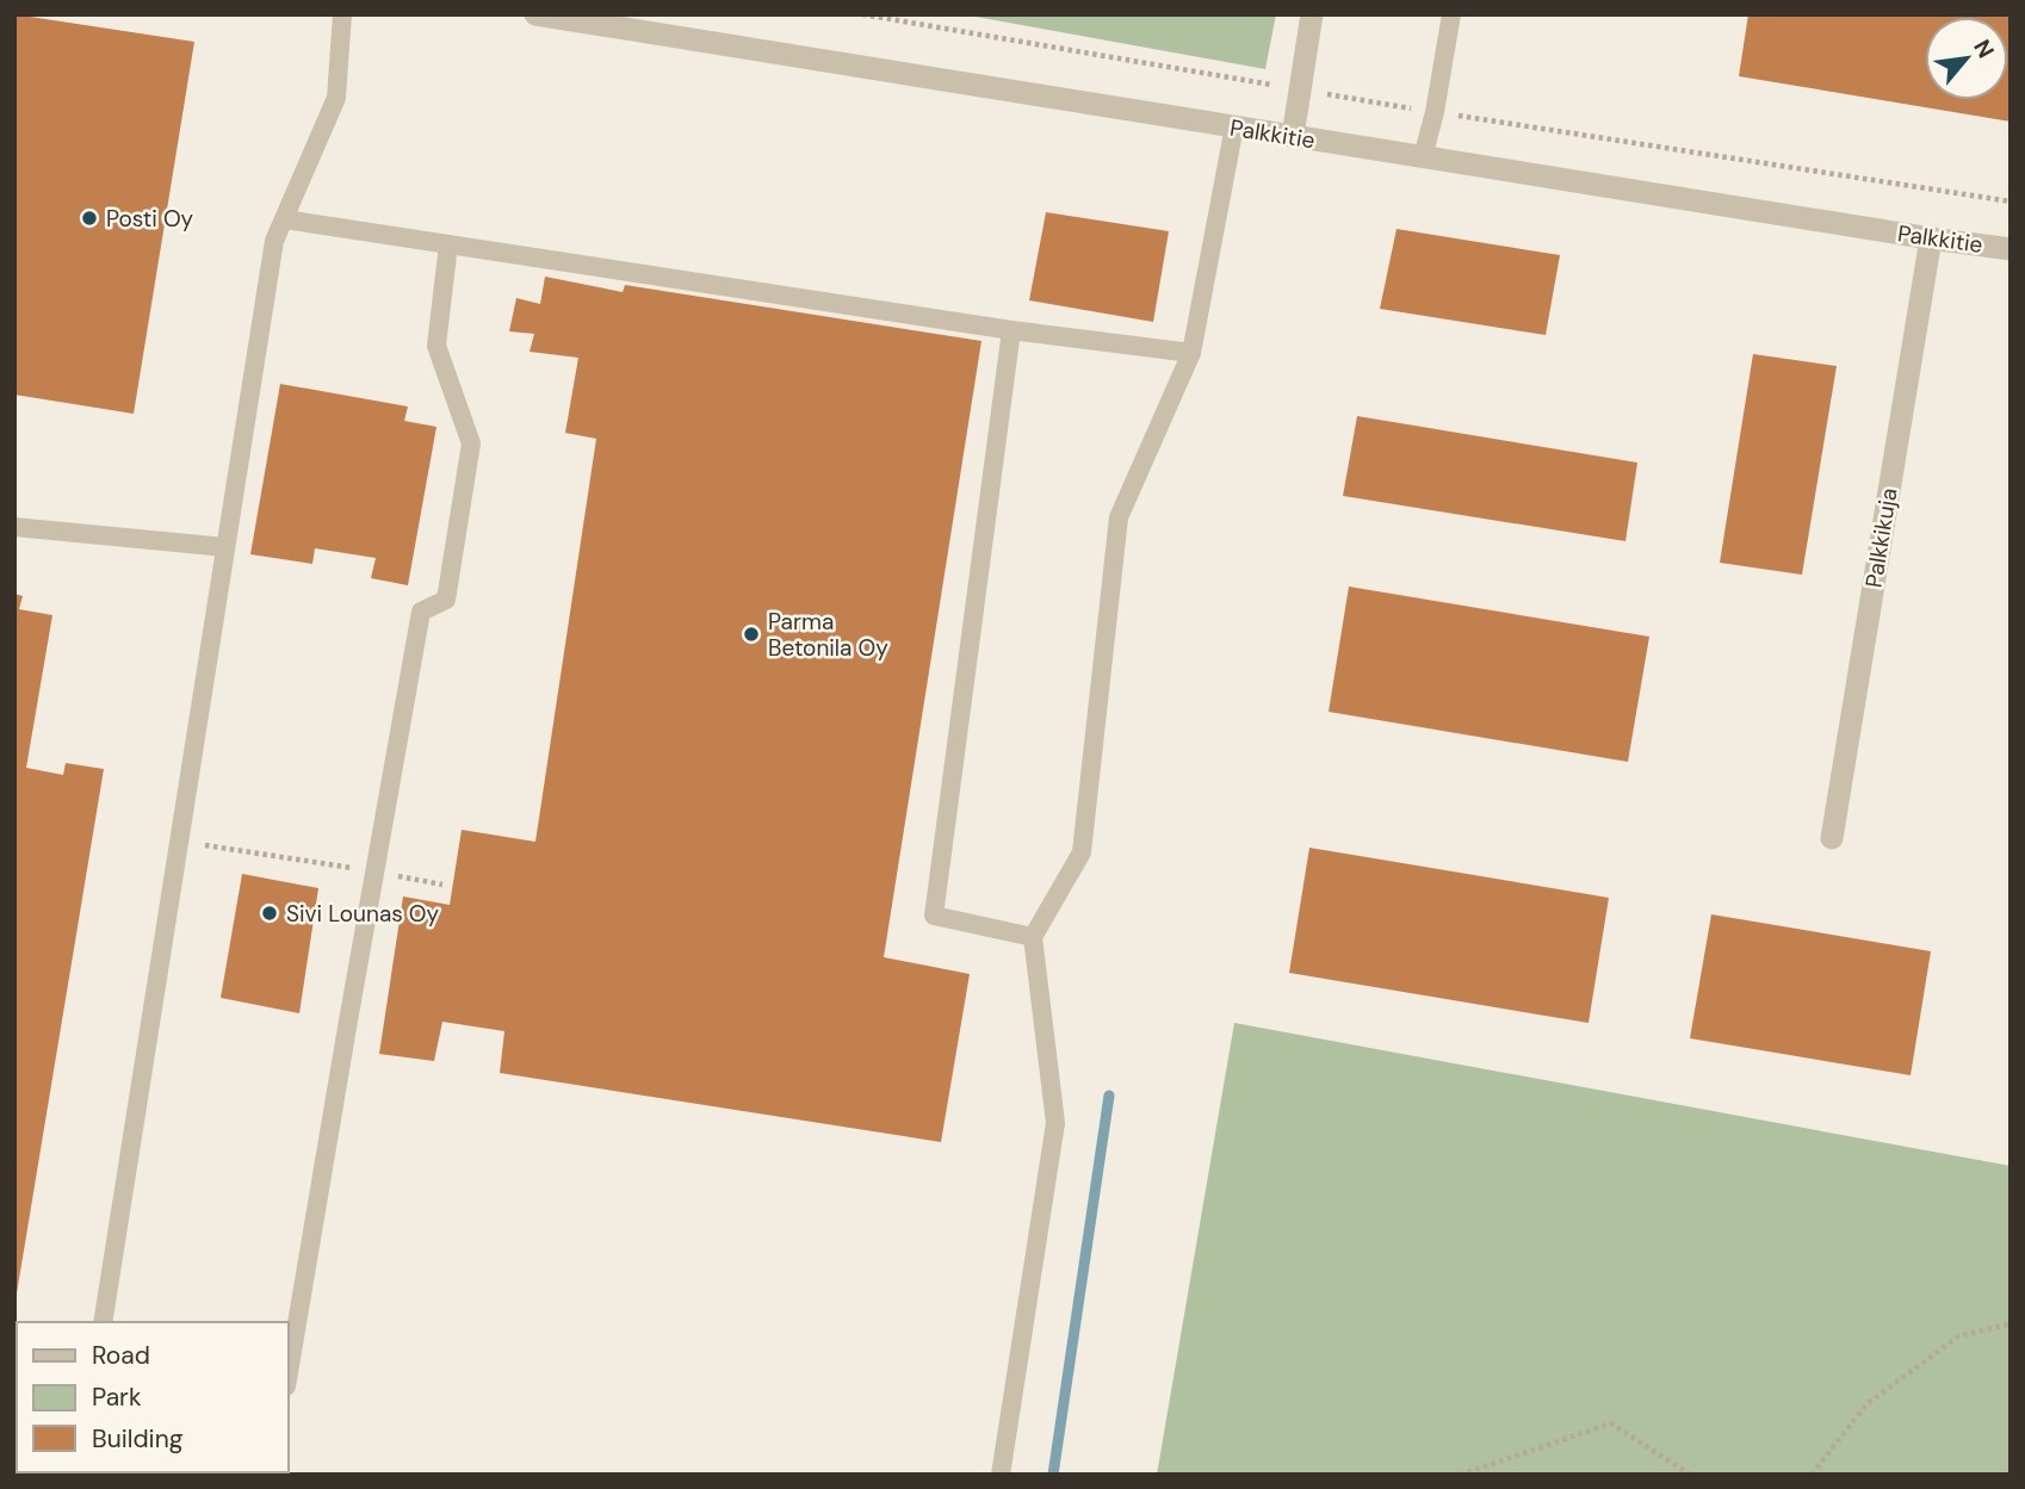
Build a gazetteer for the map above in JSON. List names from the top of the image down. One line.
{"streets":{"street":["Palkkitie","Palkkikuja"]},"crossings":[["Palkkitie","Palkkikuja"]],"places":["Posti Oy","Parma Betonila Oy","Sivi Lounas Oy"],"legend":["Road","Park","Building"],"north":"top right"}
